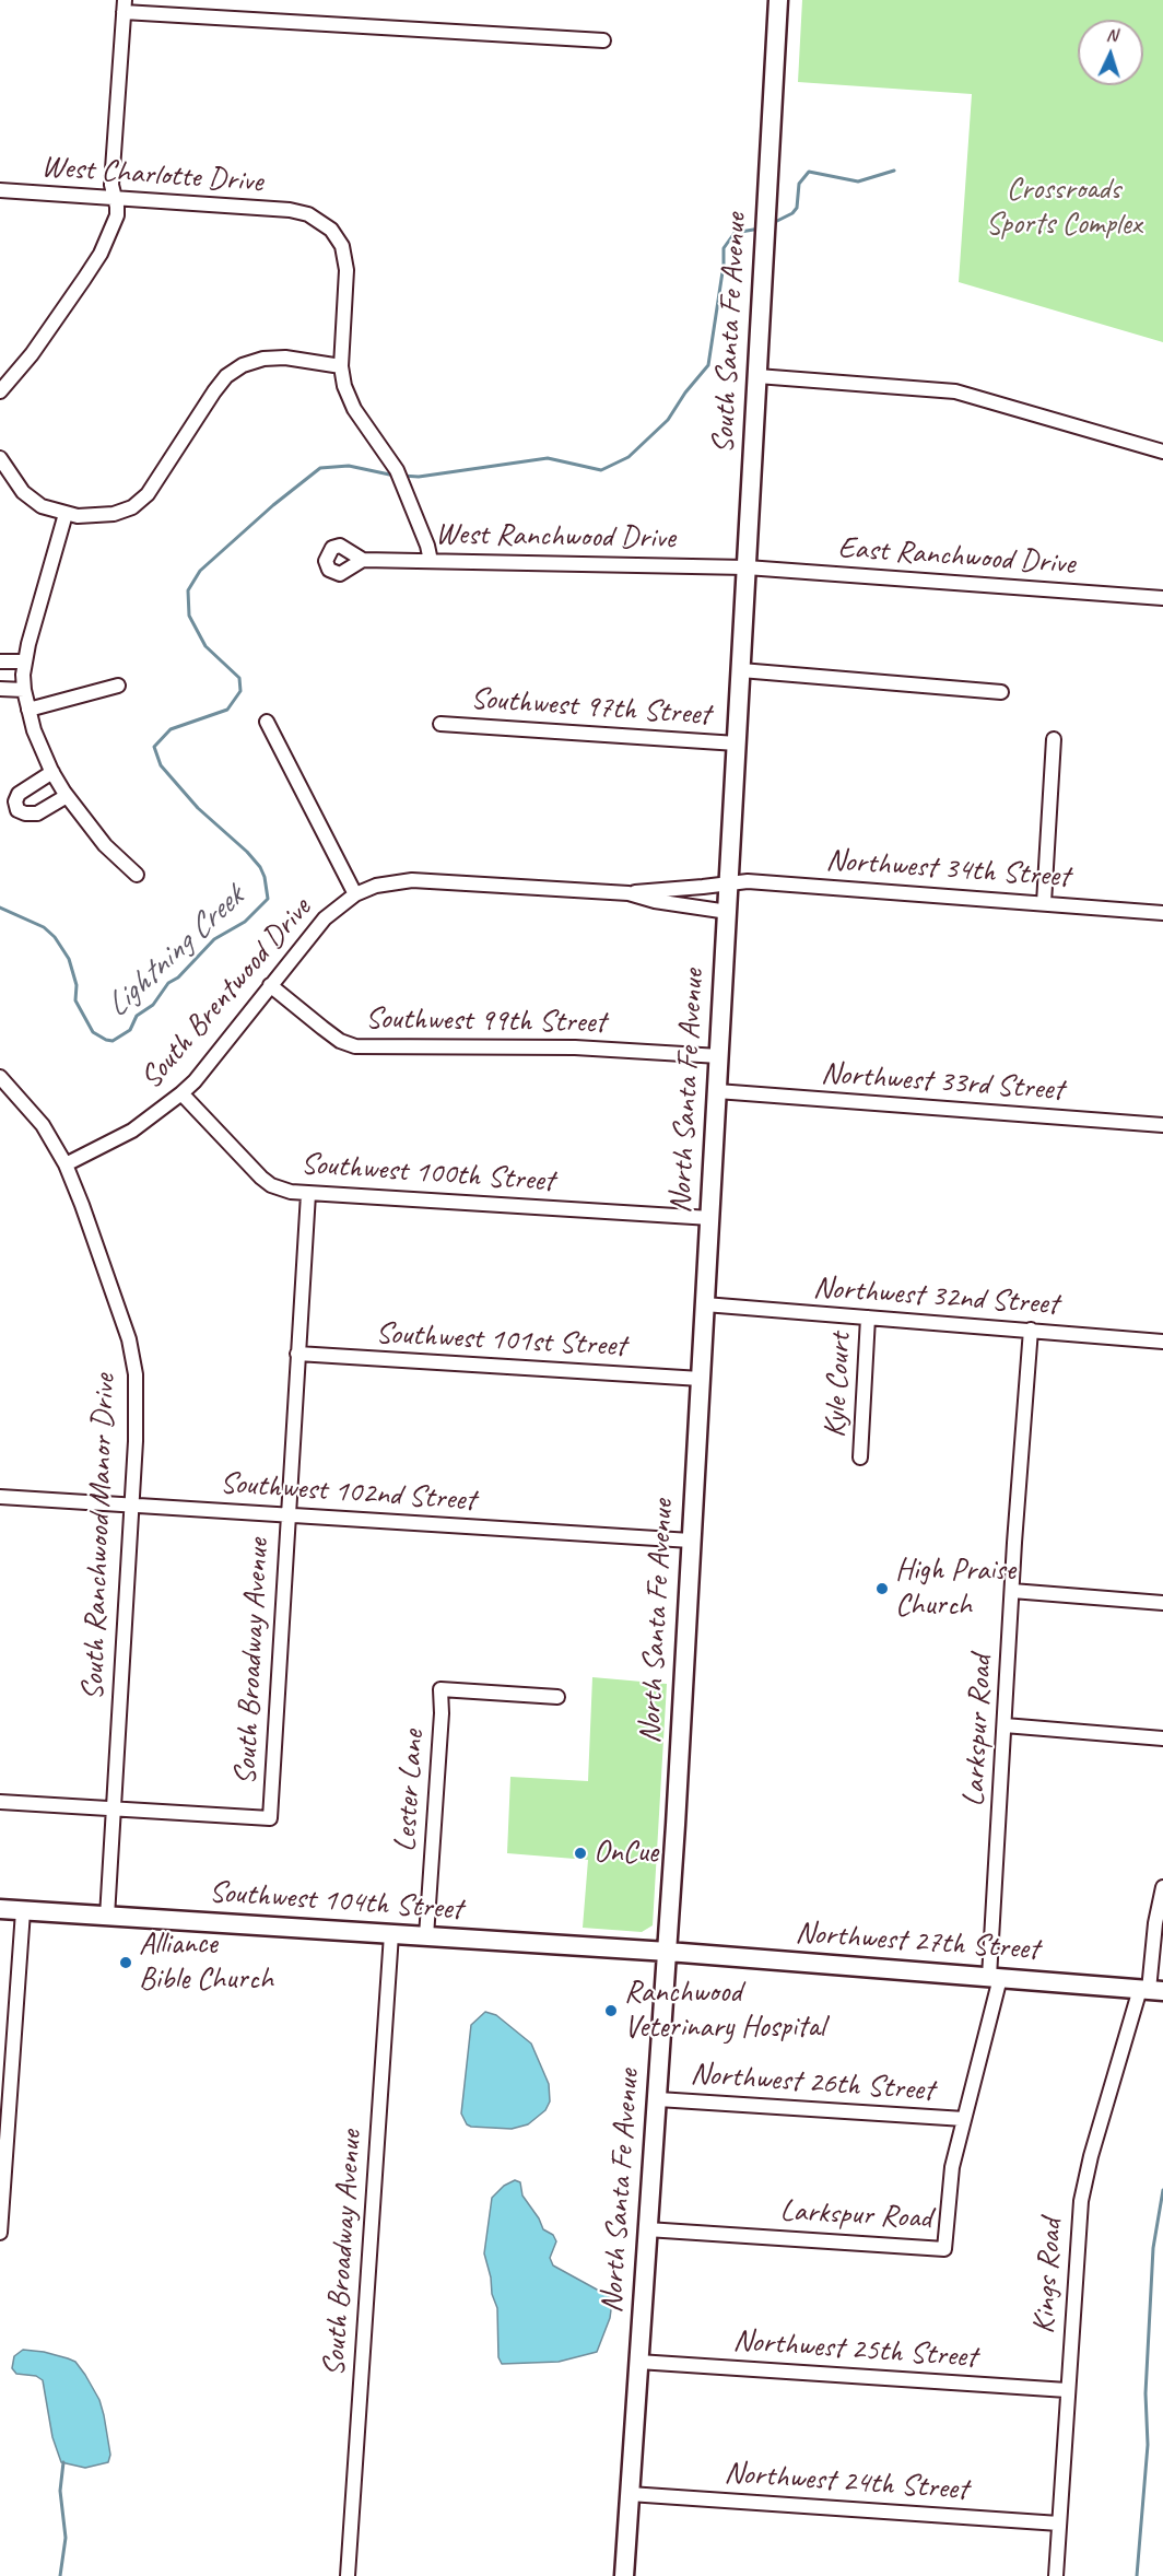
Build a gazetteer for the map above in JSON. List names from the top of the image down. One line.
{"streets":{"main road":["South Santa Fe Avenue","North Santa Fe Avenue","Southwest 104th Street","Northwest 27th Street"],"street":["West Charlotte Drive","West Ranchwood Drive","East Ranchwood Drive","Southwest 97th Street","Northwest 34th Street","South Brentwood Drive","Southwest 99th Street","Northwest 33rd Street","Southwest 100th Street","Northwest 32nd Street","Southwest 101st Street","Kyle Court","Southwest 102nd Street","South Ranchwood Manor Drive","South Broadway Avenue","Larkspur Road","Lester Lane","Northwest 26th Street","Kings Road","Northwest 25th Street","Northwest 24th Street"]},"crossings":[["South Santa Fe Avenue","West Ranchwood Drive"],["South Santa Fe Avenue","East Ranchwood Drive"],["South Santa Fe Avenue","North Santa Fe Avenue"],["West Ranchwood Drive","East Ranchwood Drive"],["Southwest 97th Street","North Santa Fe Avenue"],["Northwest 34th Street","South Brentwood Drive"],["Northwest 34th Street","North Santa Fe Avenue"],["South Brentwood Drive","Southwest 99th Street"],["South Brentwood Drive","Southwest 100th Street"],["South Brentwood Drive","South Ranchwood Manor Drive"],["Southwest 99th Street","North Santa Fe Avenue"],["Northwest 33rd Street","North Santa Fe Avenue"],["North Santa Fe Avenue","Southwest 100th Street"],["North Santa Fe Avenue","Northwest 32nd Street"],["North Santa Fe Avenue","Southwest 101st Street"],["North Santa Fe Avenue","Southwest 102nd Street"],["North Santa Fe Avenue","Larkspur Road"],["North Santa Fe Avenue","Southwest 104th Street"],["North Santa Fe Avenue","Northwest 27th Street"],["North Santa Fe Avenue","Northwest 26th Street"],["North Santa Fe Avenue","Northwest 25th Street"],["North Santa Fe Avenue","Northwest 24th Street"],["Southwest 100th Street","South Broadway Avenue"],["Northwest 32nd Street","Kyle Court"],["Northwest 32nd Street","Larkspur Road"],["Southwest 101st Street","South Broadway Avenue"],["Southwest 102nd Street","South Ranchwood Manor Drive"],["Southwest 102nd Street","South Broadway Avenue"],["South Ranchwood Manor Drive","South Broadway Avenue"],["South Ranchwood Manor Drive","Southwest 104th Street"],["South Broadway Avenue","Southwest 104th Street"],["Larkspur Road","Northwest 27th Street"],["Larkspur Road","Northwest 26th Street"],["Lester Lane","Southwest 104th Street"],["Southwest 104th Street","Northwest 27th Street"],["Northwest 27th Street","Kings Road"],["Kings Road","Northwest 25th Street"],["Kings Road","Northwest 24th Street"]],"water":["Lightning Creek"],"parks":["Crossroads Sports Complex"],"places":["High Praise Church","OnCue","Alliance Bible Church","Ranchwood Veterinary Hospital"],"north":"top"}
